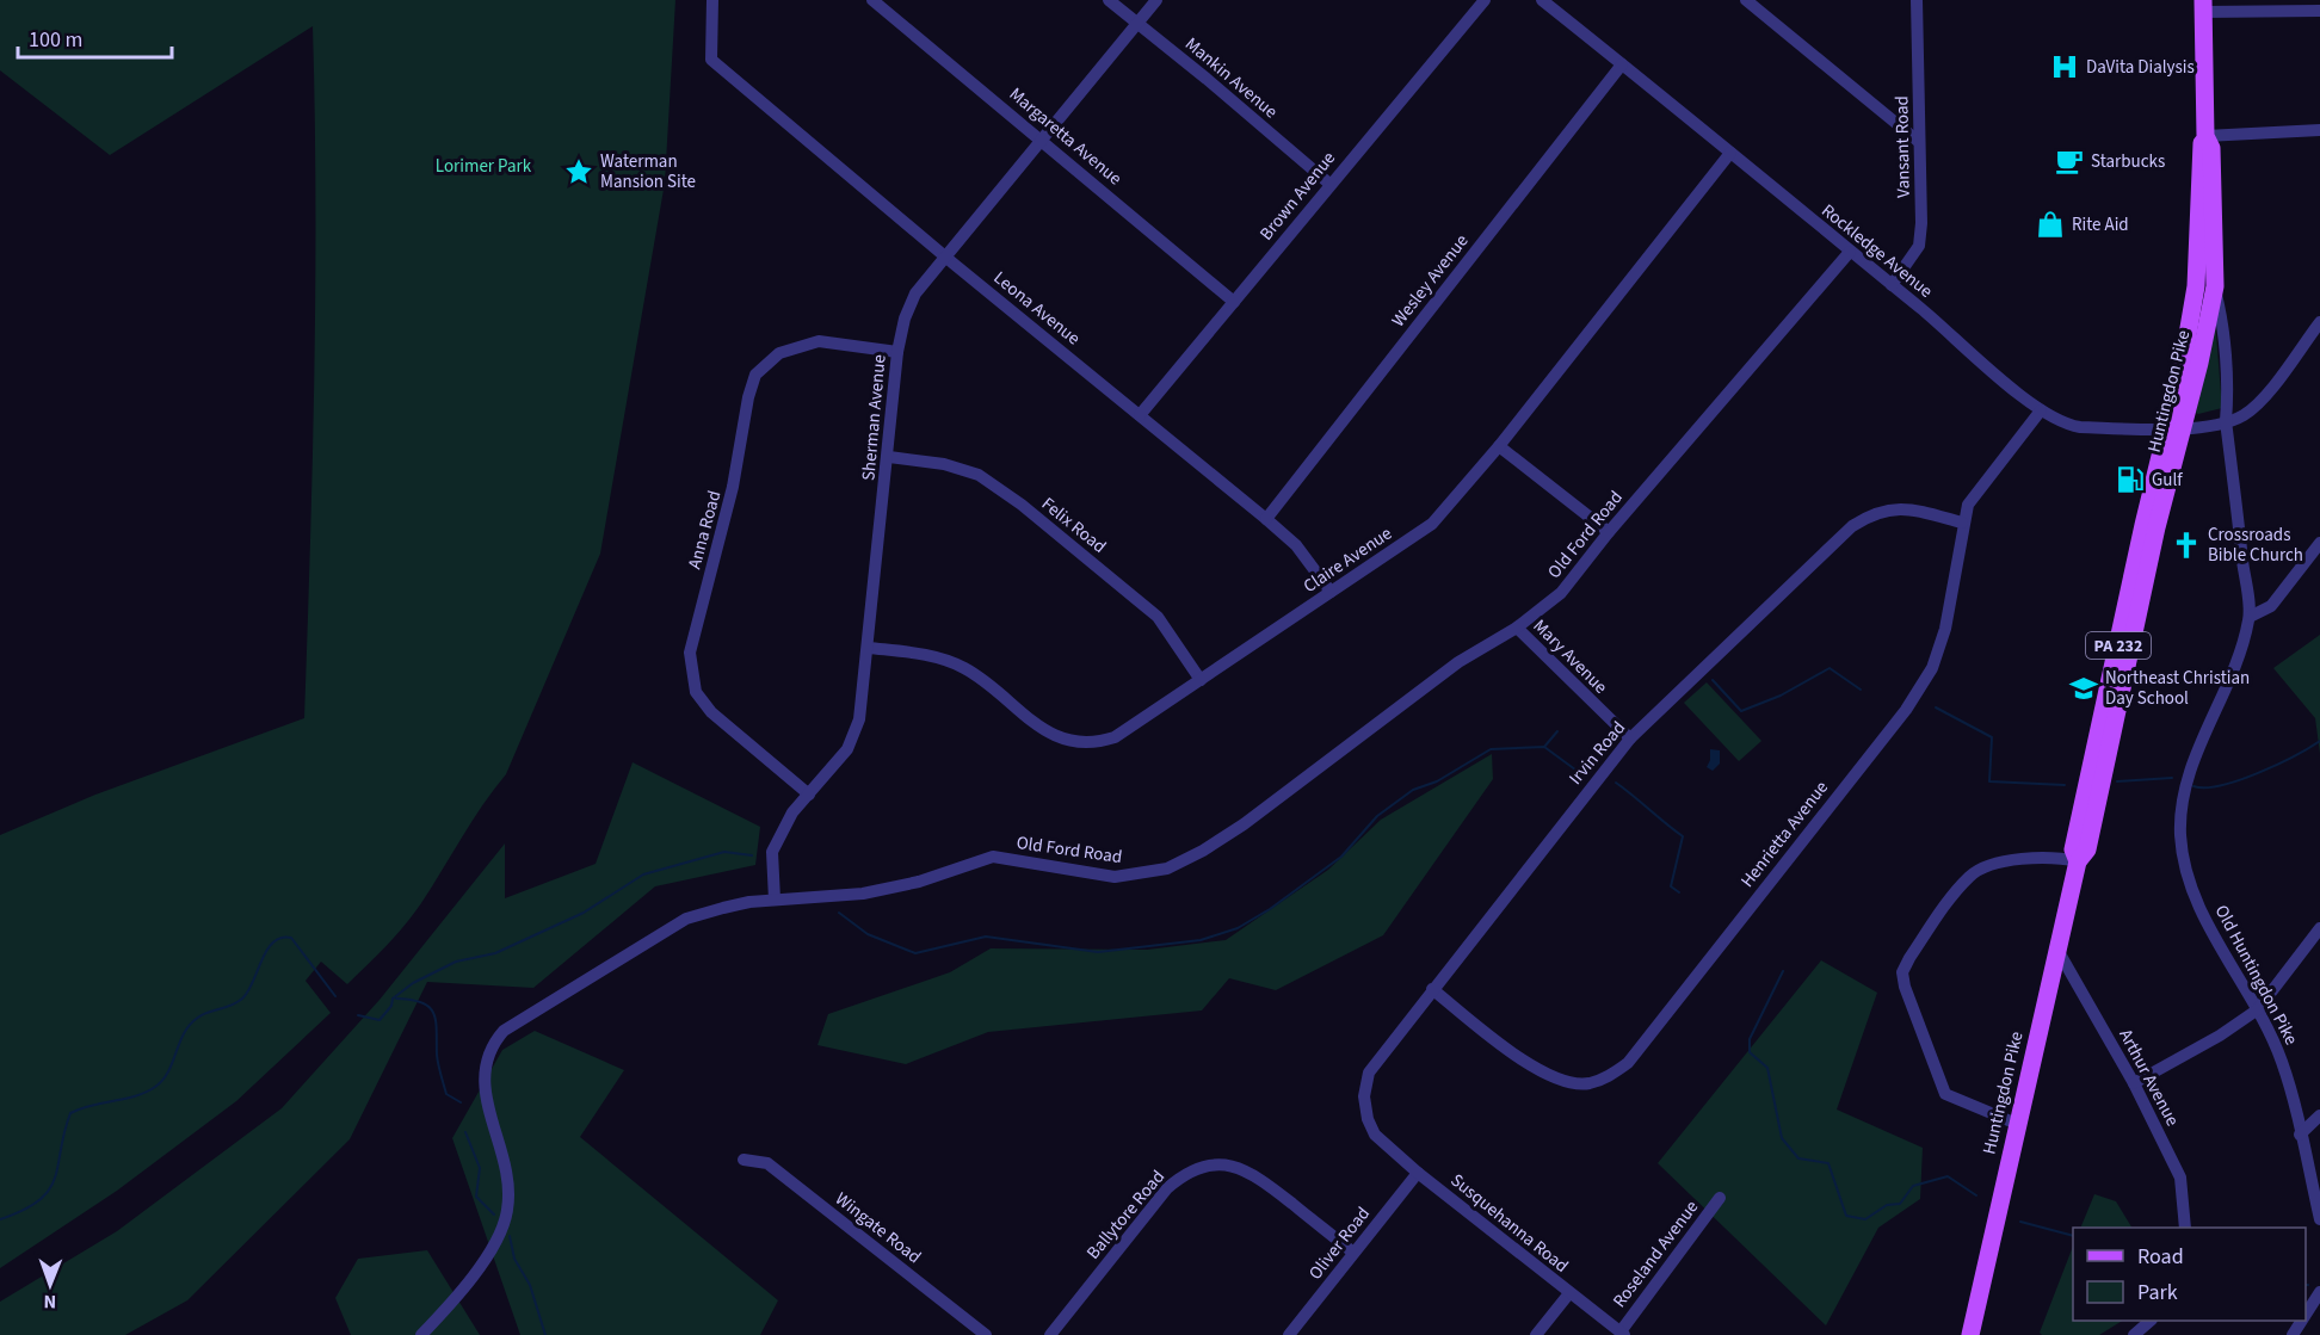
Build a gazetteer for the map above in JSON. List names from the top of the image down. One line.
{"streets":{"main road":["Huntingdon Pike","PA 232"],"street":["Mankin Avenue","Margaretta Avenue","Vansant Road","Brown Avenue","Rockledge Avenue","Wesley Avenue","Leona Avenue","Sherman Avenue","Felix Road","Anna Road","Old Ford Road","Claire Avenue","Mary Avenue","Irvin Road","Henrietta Avenue","Old Huntingdon Pike","Arthur Avenue","Ballytore Road","Susquehanna Road","Wingate Road","Oliver Road","Roseland Avenue"]},"crossings":[["Mankin Avenue","Brown Avenue"],["Mankin Avenue","Sherman Avenue"],["Margaretta Avenue","Brown Avenue"],["Margaretta Avenue","Sherman Avenue"],["Vansant Road","Rockledge Avenue"],["Brown Avenue","Leona Avenue"],["Rockledge Avenue","Wesley Avenue"],["Rockledge Avenue","Huntingdon Pike"],["Rockledge Avenue","Old Ford Road"],["Rockledge Avenue","Claire Avenue"],["Rockledge Avenue","Henrietta Avenue"],["Rockledge Avenue","Old Huntingdon Pike"],["Wesley Avenue","Leona Avenue"],["Leona Avenue","Sherman Avenue"],["Leona Avenue","Claire Avenue"],["Huntingdon Pike","Old Huntingdon Pike"],["Huntingdon Pike","Arthur Avenue"],["Sherman Avenue","Felix Road"],["Sherman Avenue","Anna Road"],["Sherman Avenue","Old Ford Road"],["Sherman Avenue","Claire Avenue"],["Felix Road","Claire Avenue"],["Old Ford Road","Mary Avenue"],["Mary Avenue","Irvin Road"],["Irvin Road","Henrietta Avenue"],["Irvin Road","Susquehanna Road"],["Ballytore Road","Oliver Road"],["Susquehanna Road","Oliver Road"],["Susquehanna Road","Roseland Avenue"]],"parks":["Lorimer Park"],"places":{"hospital":["DaVita Dialysis"],"cafe":["Starbucks"],"place":["Waterman Mansion Site"],"shop":["Rite Aid"],"fuel station":["Gulf"],"church":["Crossroads Bible Church"],"school or university":["Northeast Christian Day School"]},"legend":["Road","Park"],"scale_bar":"100 m","north":"bottom"}
